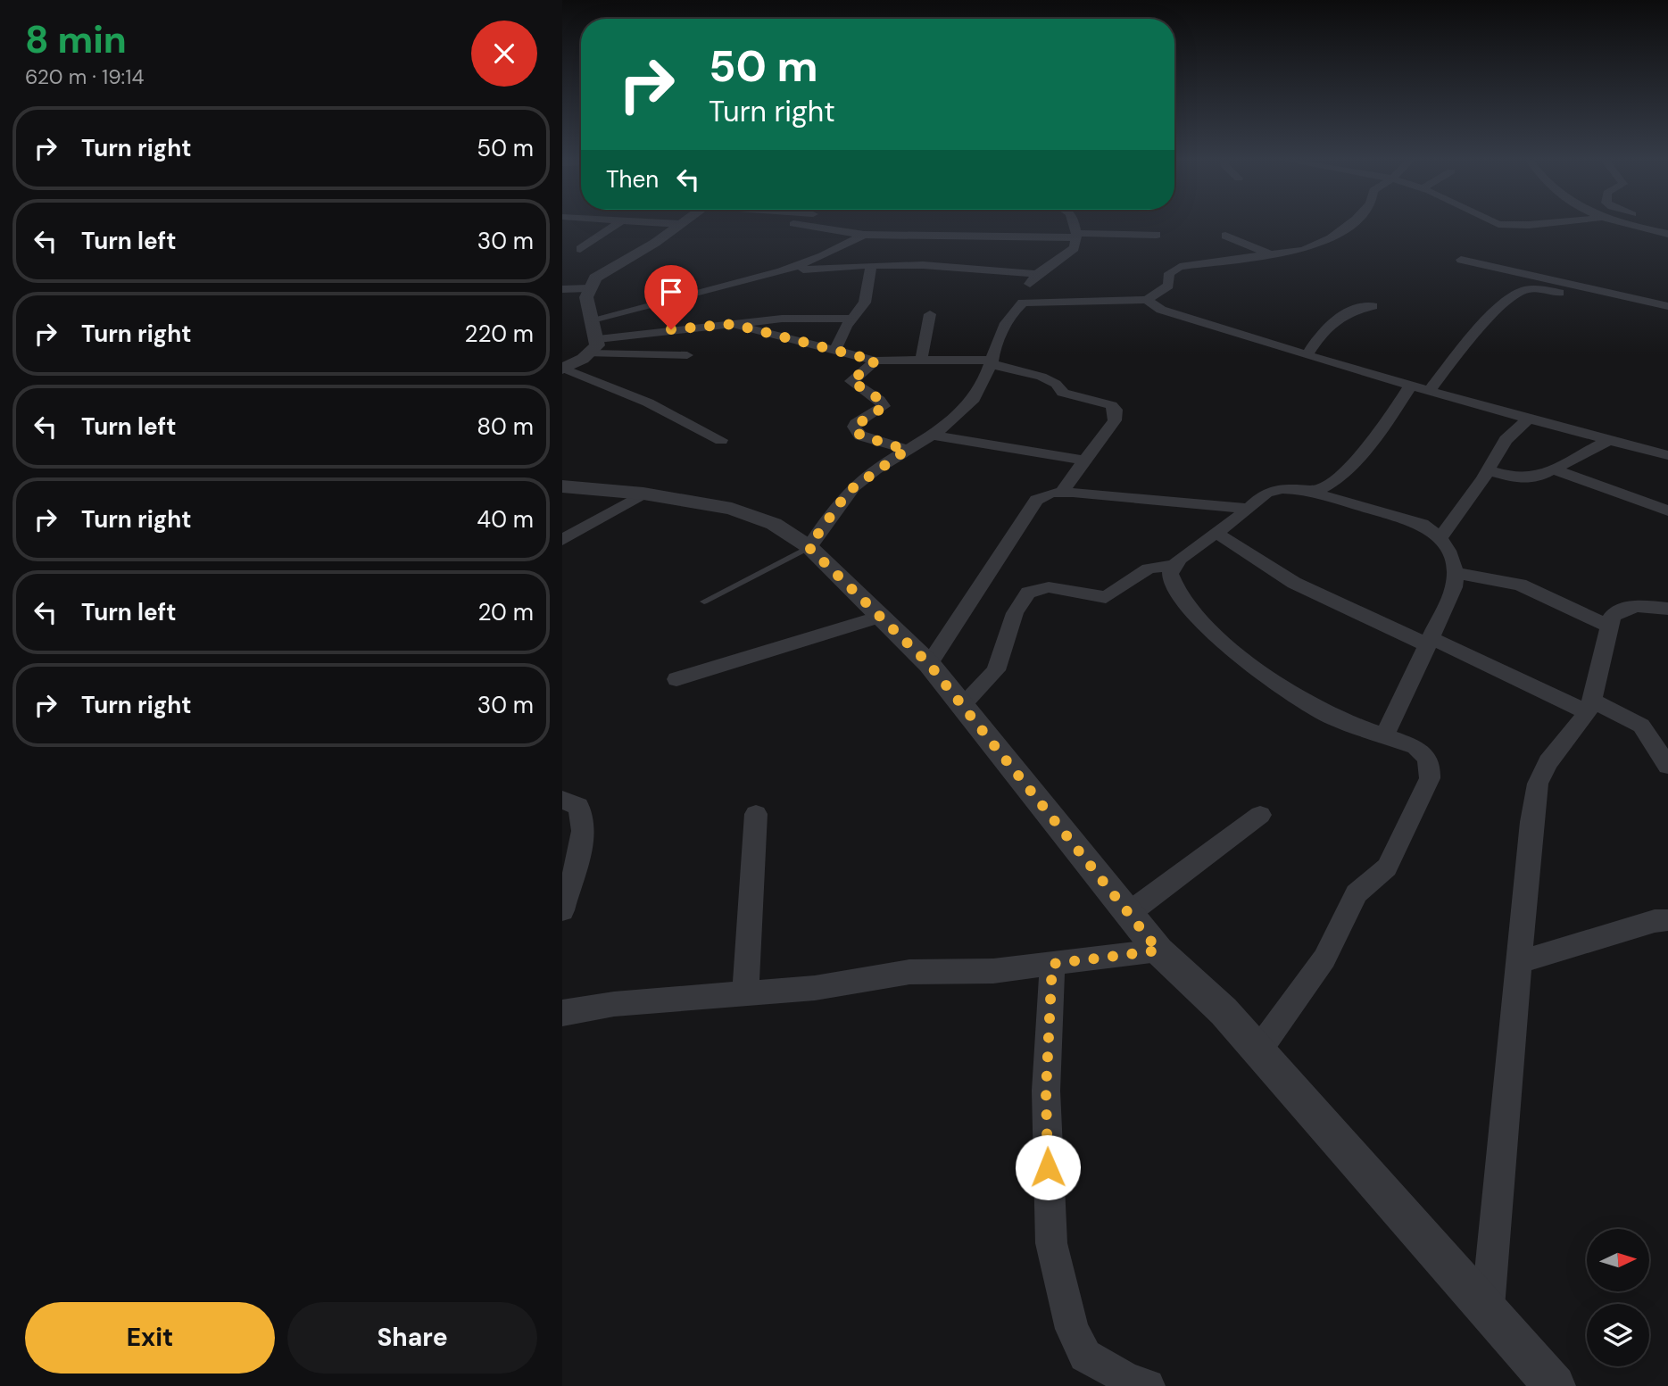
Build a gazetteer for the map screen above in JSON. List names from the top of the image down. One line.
{"north":"right","page":{"heading":["8 min","620 m · 19:14"],"turn":["50 m","Turn right"],"list":[{"name":"Turn right","value":"50 m"},{"name":"Turn left","value":"30 m"},{"name":"Turn right","value":"220 m"},{"name":"Turn left","value":"80 m"},{"name":"Turn right","value":"40 m"},{"name":"Turn left","value":"20 m"},{"name":"Turn right","value":"30 m"}],"then":"Then","buttons":["Exit","Share"]}}
